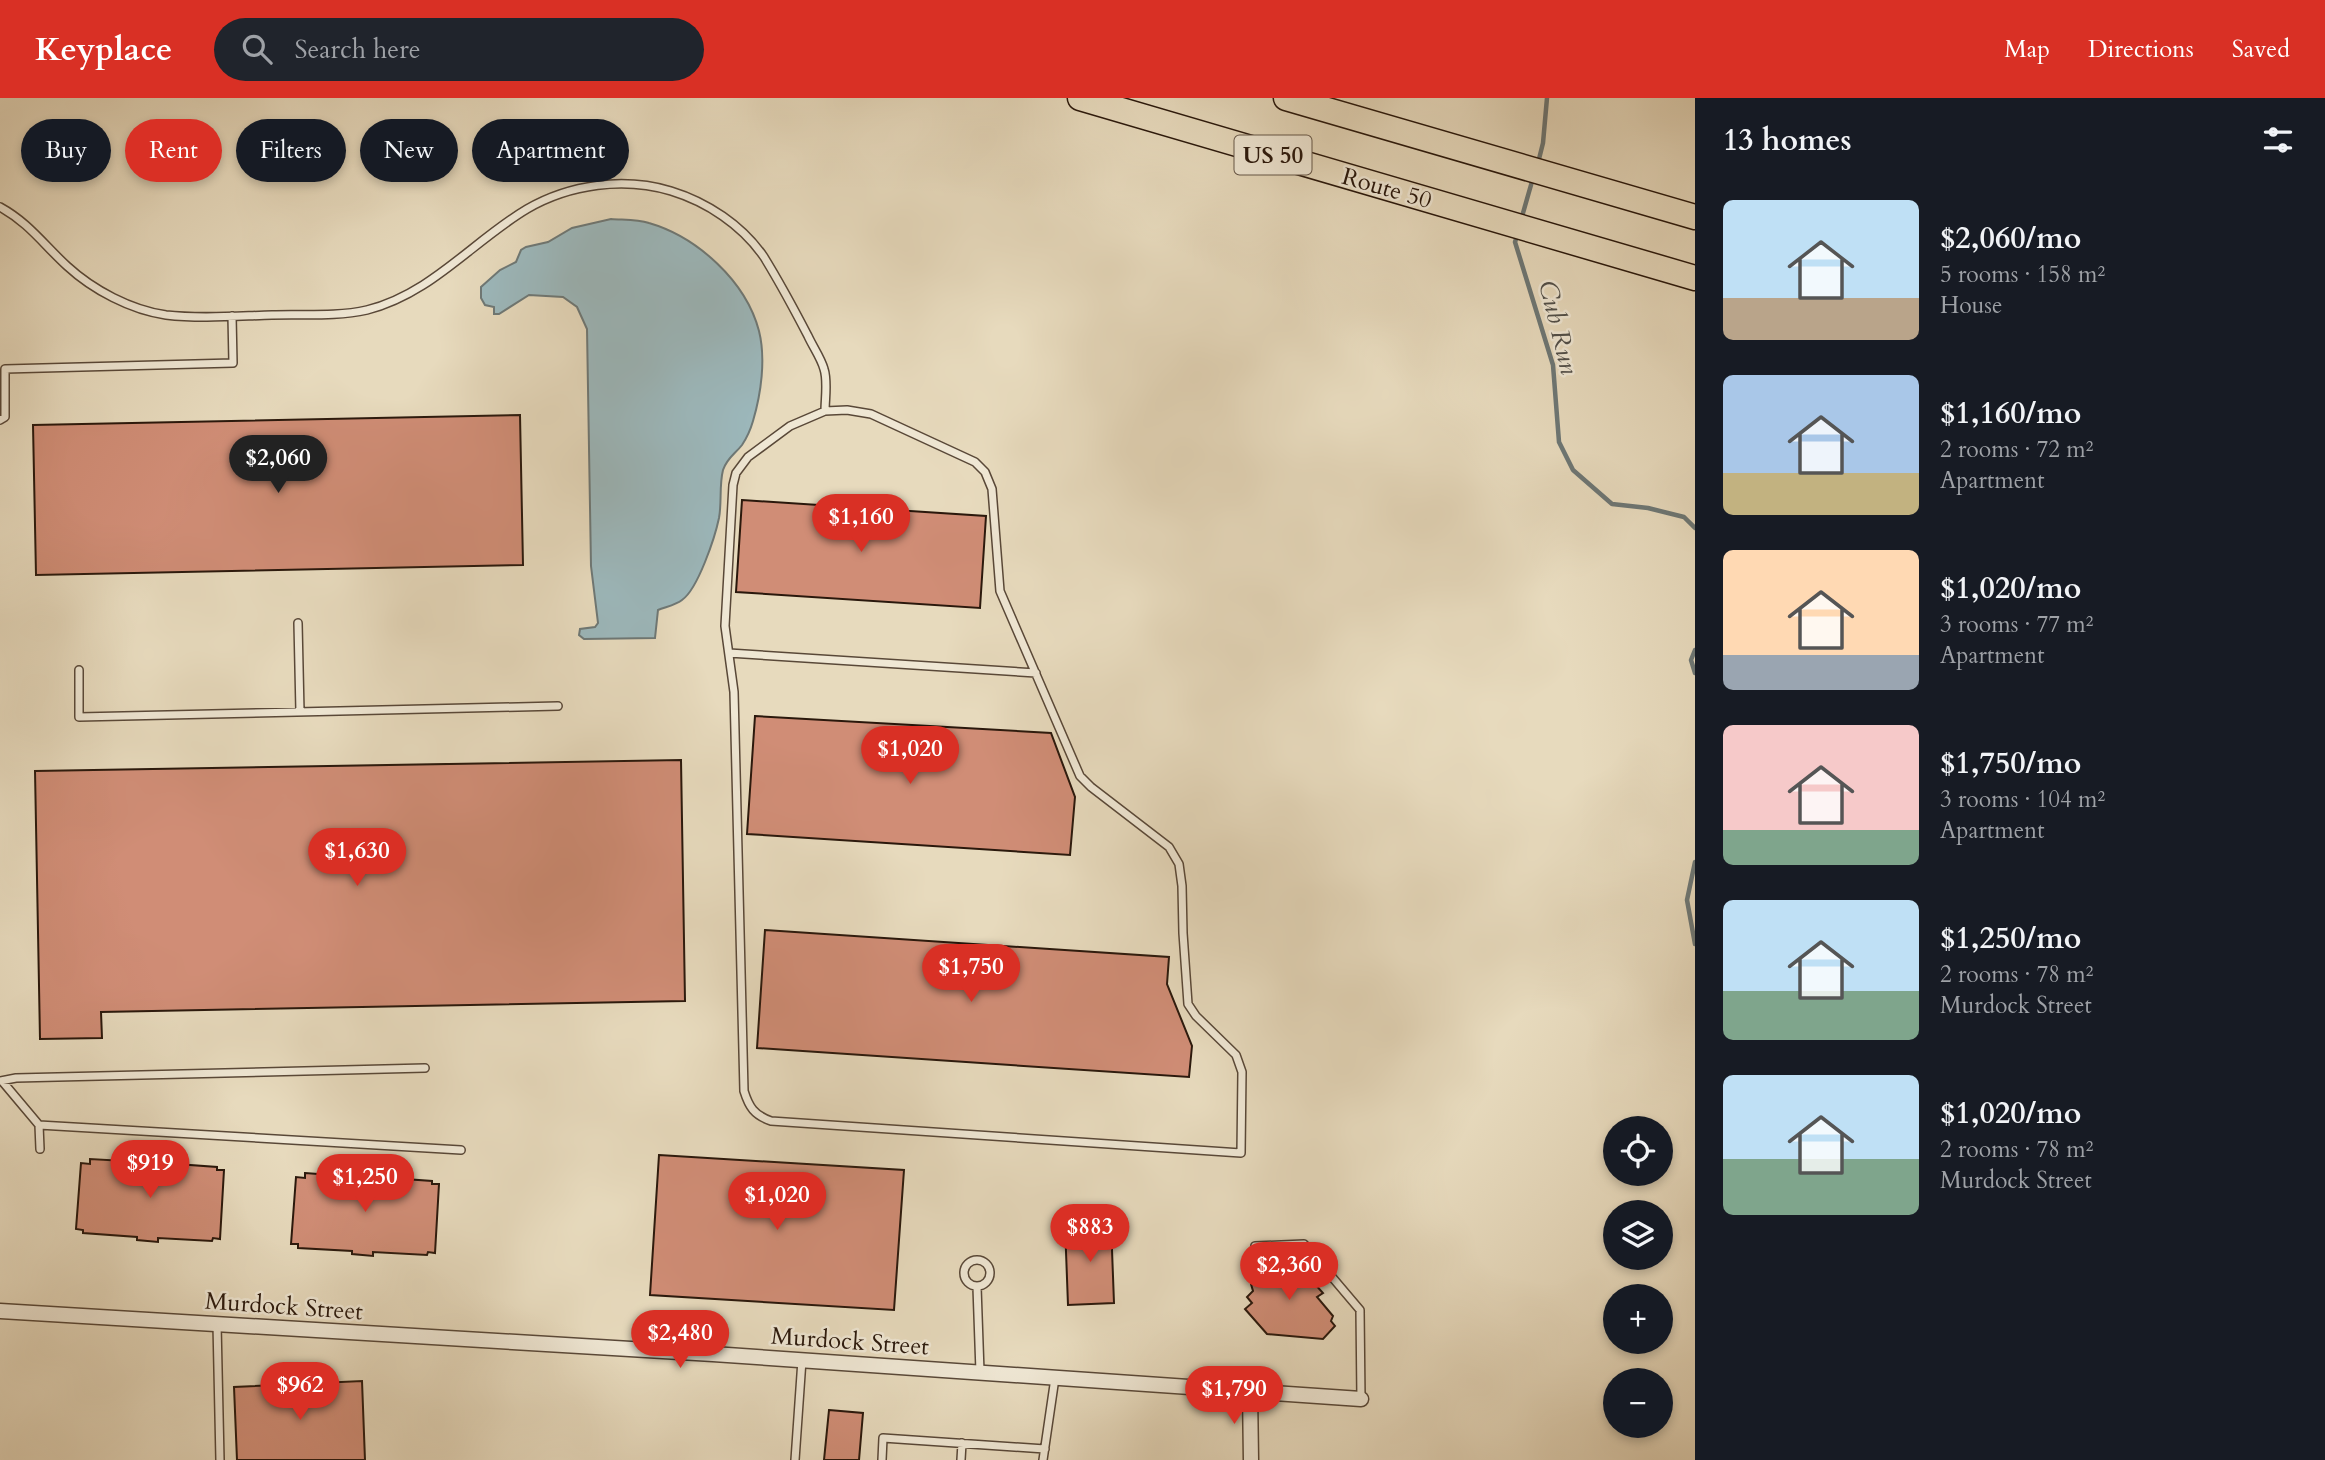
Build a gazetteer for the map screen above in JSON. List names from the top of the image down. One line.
{"streets":{"highway":["US 50","Route 50"],"street":["Murdock Street"]},"water":["Cub Run"],"page":{"header":"Keyplace","search":"Search here","nav":["Map","Directions","Saved"],"heading":"13 homes","chip":["Buy","Rent","Filters","New","Apartment"],"list":[{"name":"$2,060/mo","note":"5 rooms · 158 m² · House"},{"name":"$1,160/mo","note":"2 rooms · 72 m² · Apartment"},{"name":"$1,020/mo","note":"3 rooms · 77 m² · Apartment"},{"name":"$1,750/mo","note":"3 rooms · 104 m² · Apartment"},{"name":"$1,250/mo","note":"2 rooms · 78 m² · Murdock Street"},{"name":"$1,020/mo","note":"2 rooms · 78 m² · Murdock Street"}],"price":["$2,060","$1,160","$1,020","$1,630","$1,750","$919","$1,250","$1,020","$883","$2,360","$2,480","$962","$1,790"],"map_buttons":["+","−"]}}
